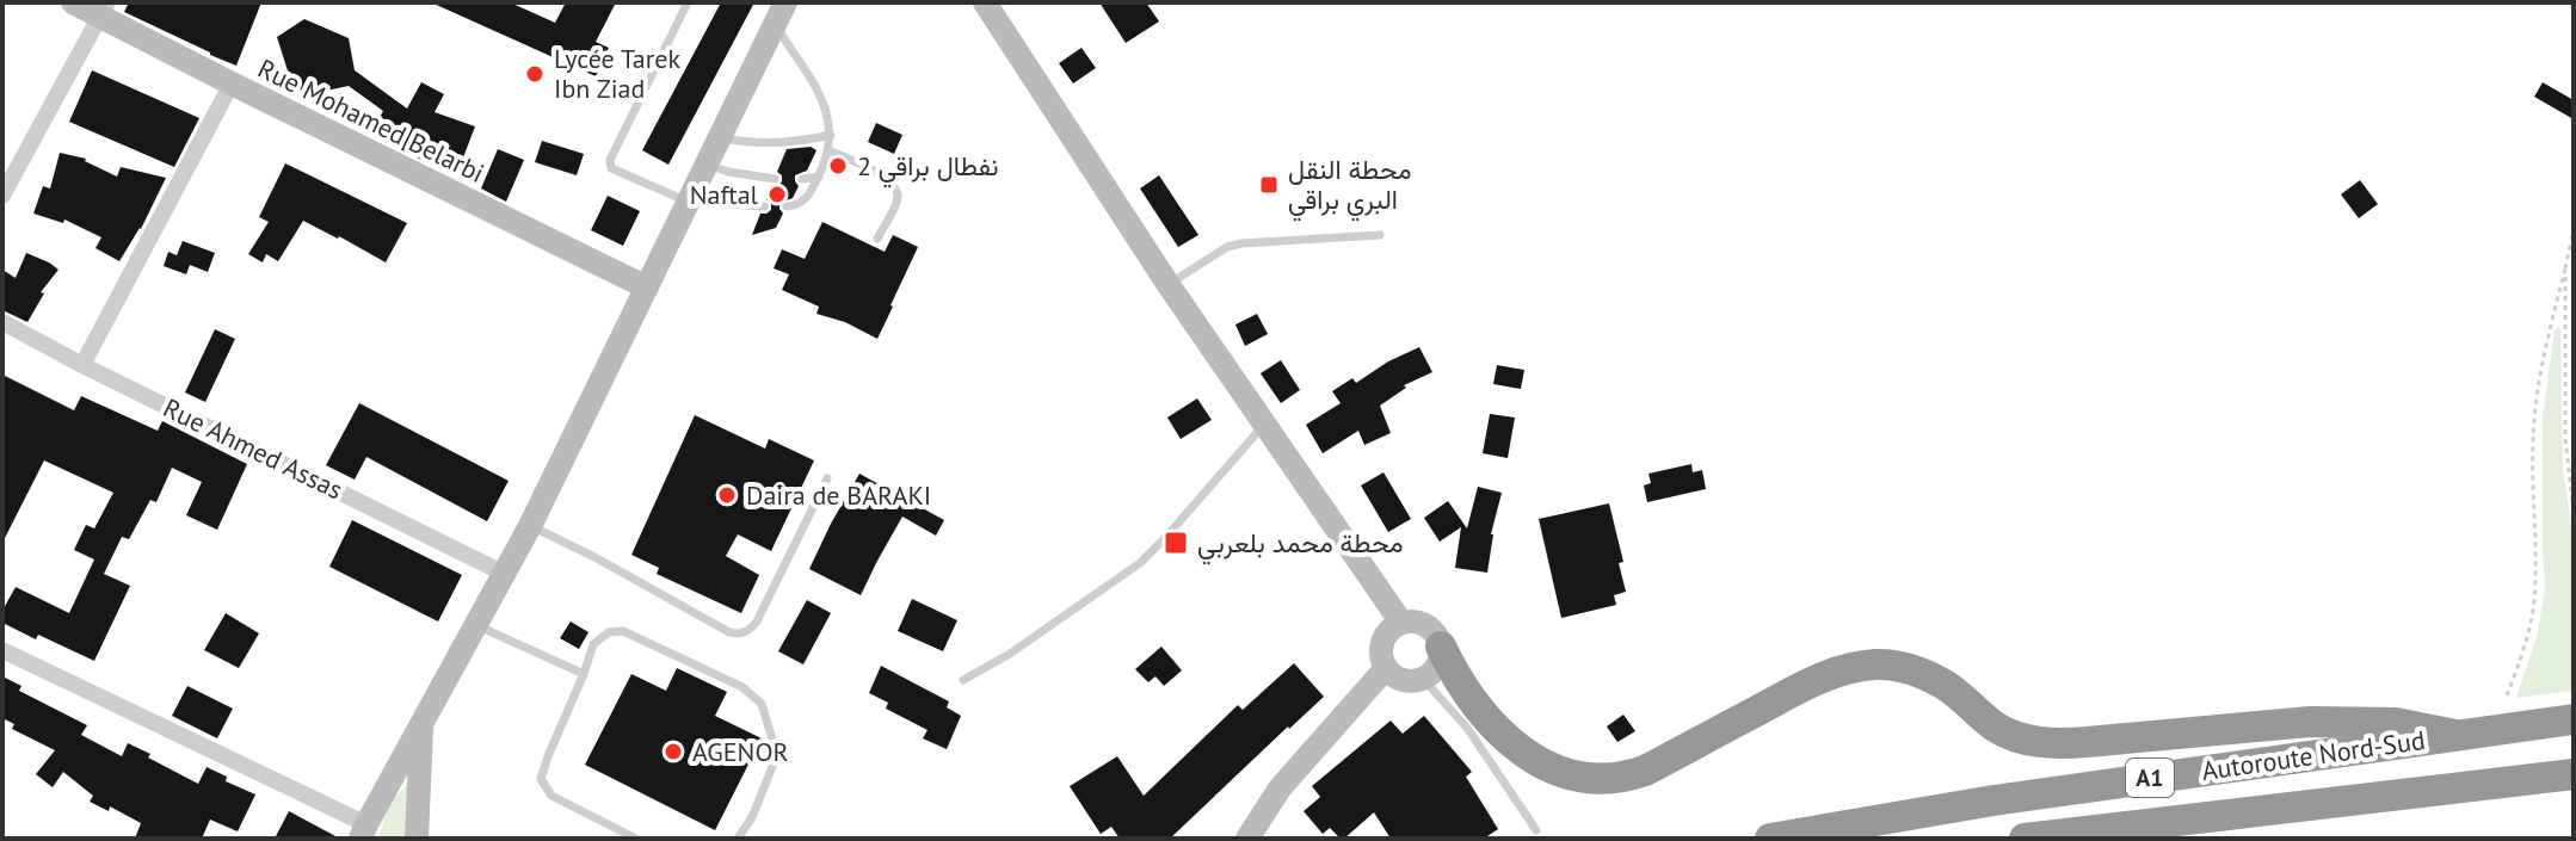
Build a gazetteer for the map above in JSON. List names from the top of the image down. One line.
{"streets":{"highway":["Autoroute Nord-Sud","A1"],"main road":["Rue Mohamed Belarbi"],"street":["Rue Ahmed Assas"]},"places":{"other":["Lycée Tarek Ibn Ziad","نفطال براقي 2","Naftal","Daira de BARAKI","AGENOR"],"transit":["محطة النقل البري براقي","محطة محمد بلعربي"]}}
